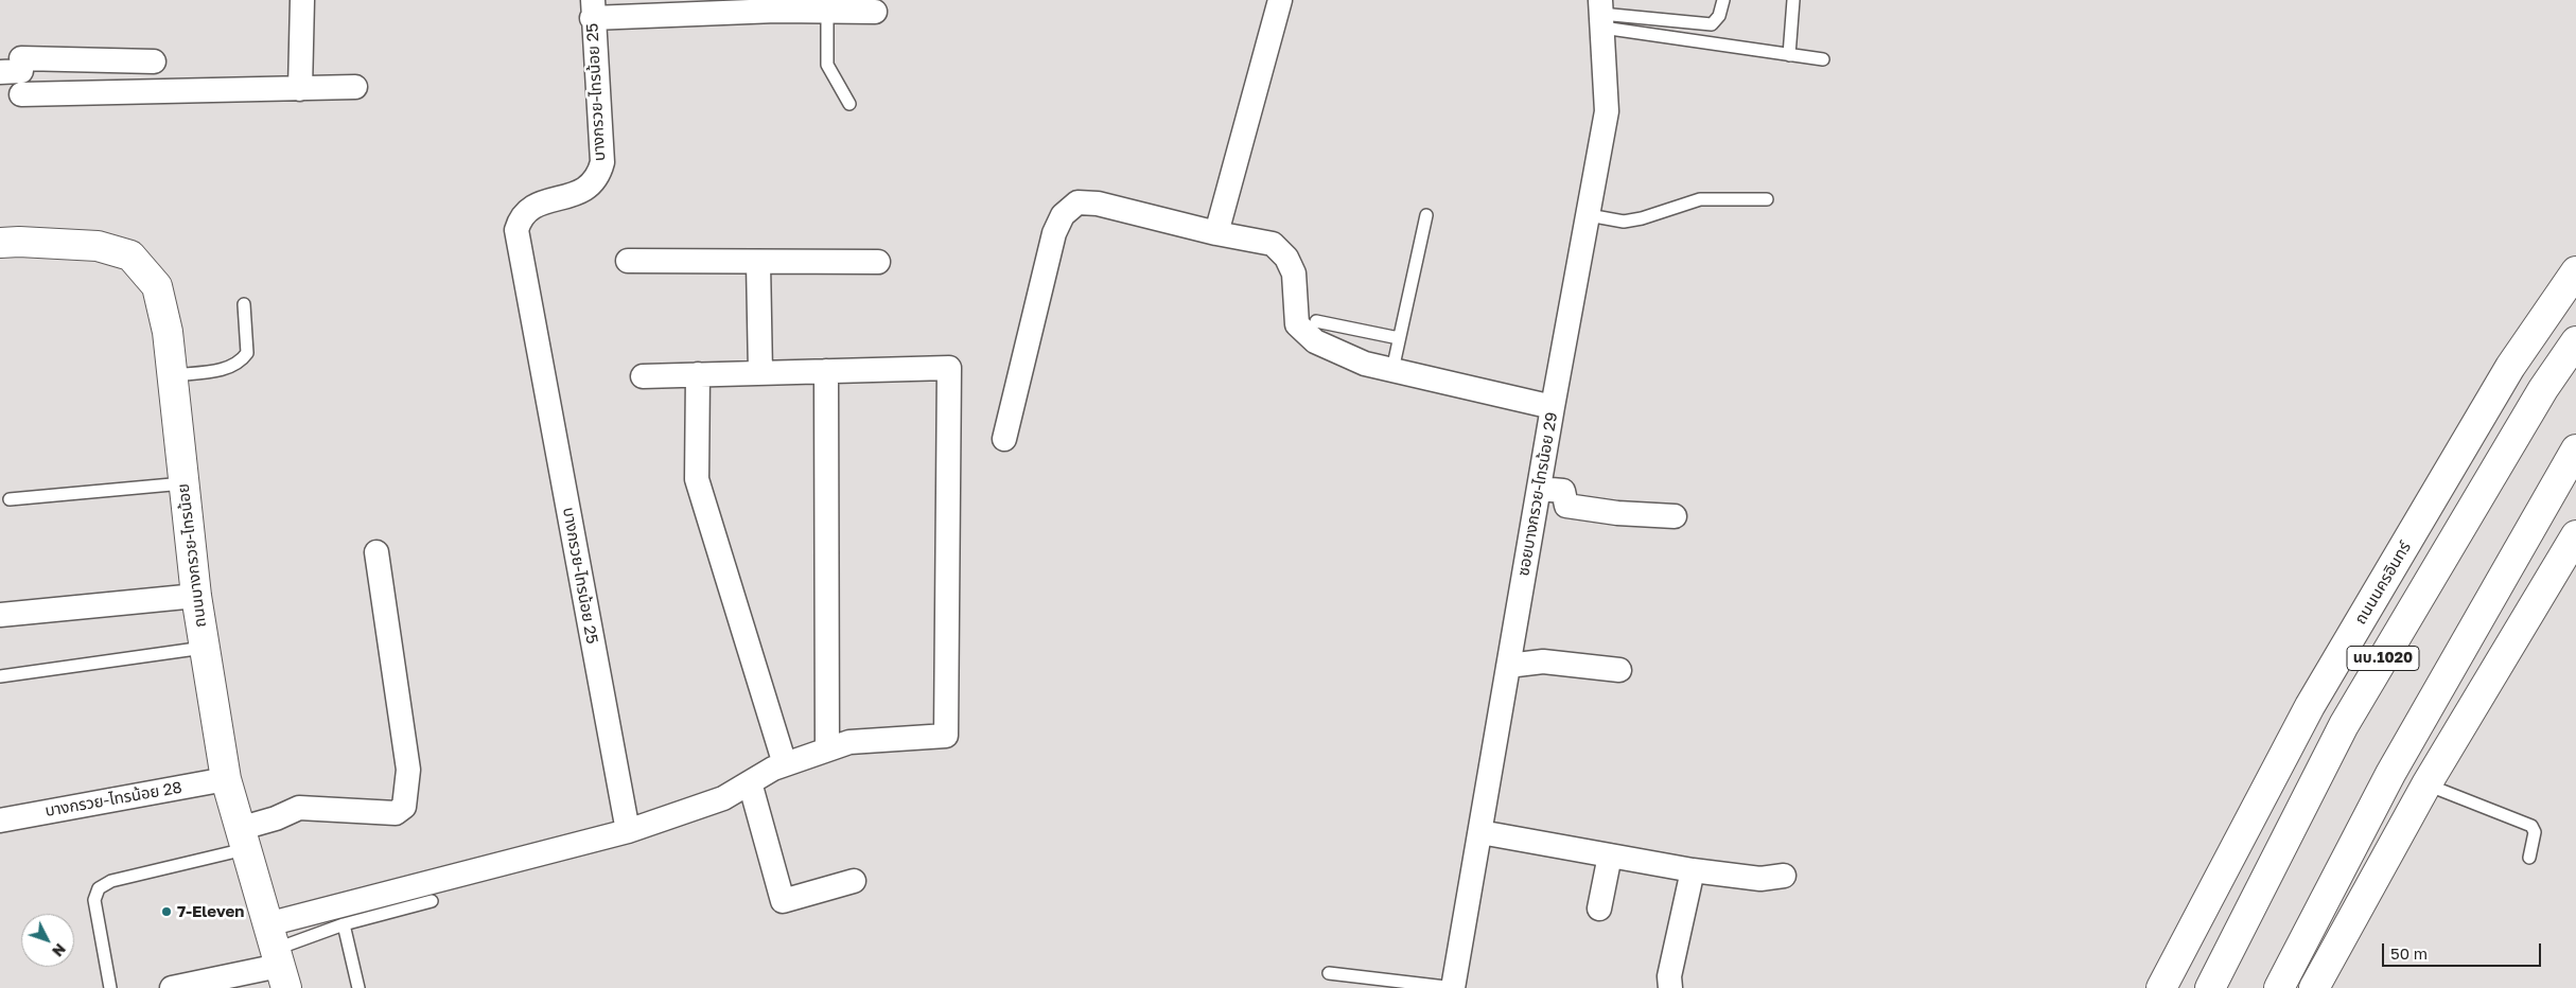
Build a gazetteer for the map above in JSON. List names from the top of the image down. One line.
{"streets":{"main road":["ถนนบางกรวย-ไทรน้อย","ถนนนครอินทร์","นบ.1020"],"street":["บางกรวย-ไทรน้อย 25","ซอยบางกรวย-ไทรน้อย 29","บางกรวย-ไทรน้อย 28"]},"crossings":[["ถนนบางกรวย-ไทรน้อย","บางกรวย-ไทรน้อย 28"]],"places":["7-Eleven"],"scale_bar":"50 m","north":"bottom right"}
